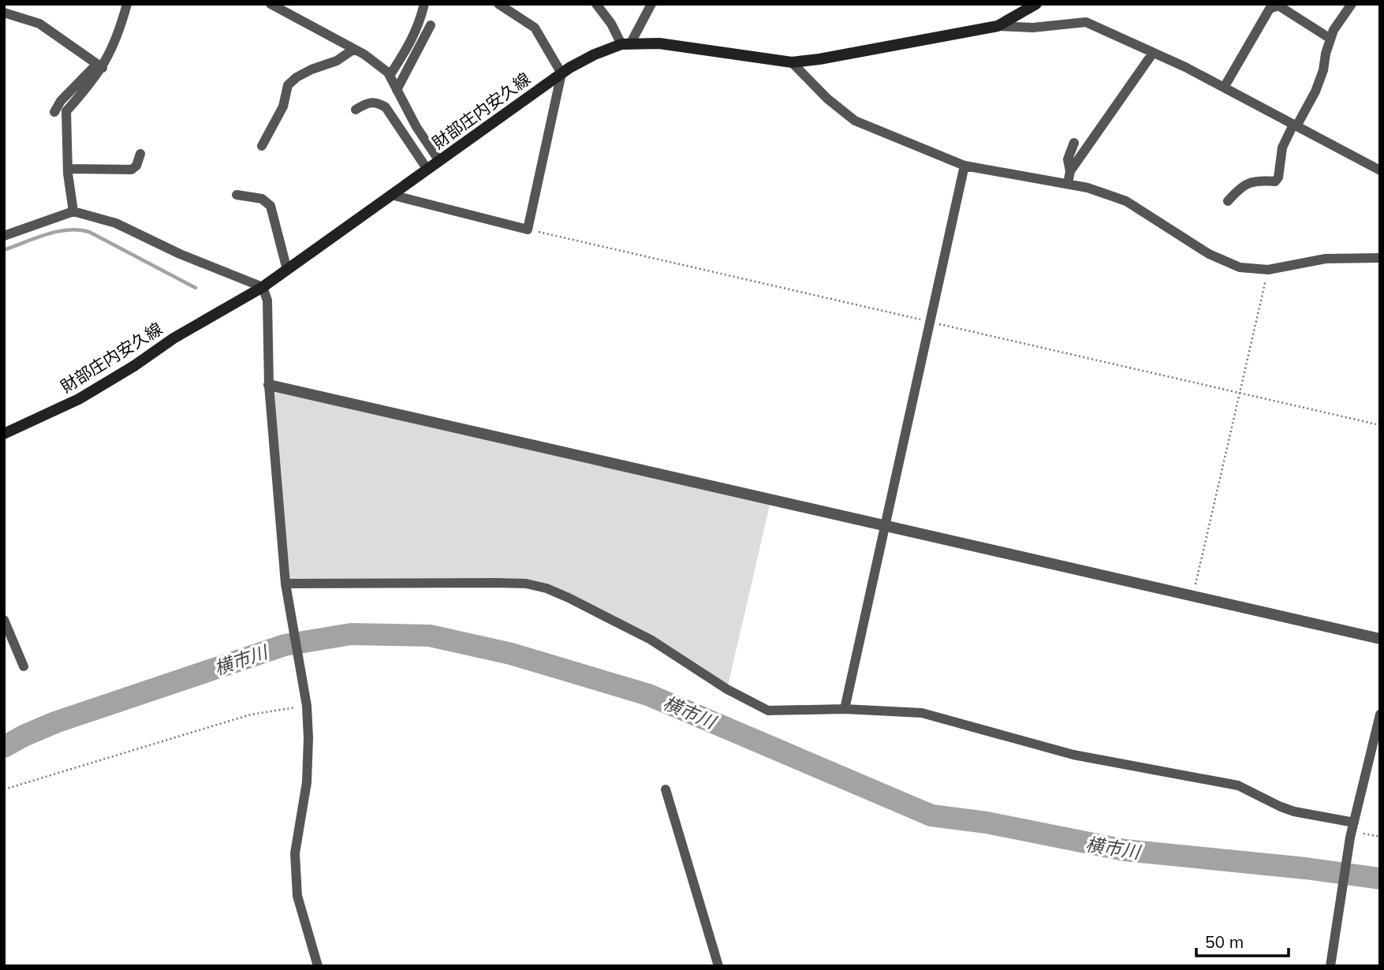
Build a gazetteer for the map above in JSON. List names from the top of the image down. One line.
{"streets":{"main road":["財部庄内安久線"]},"water":["横市川"],"scale_bar":"50 m"}
